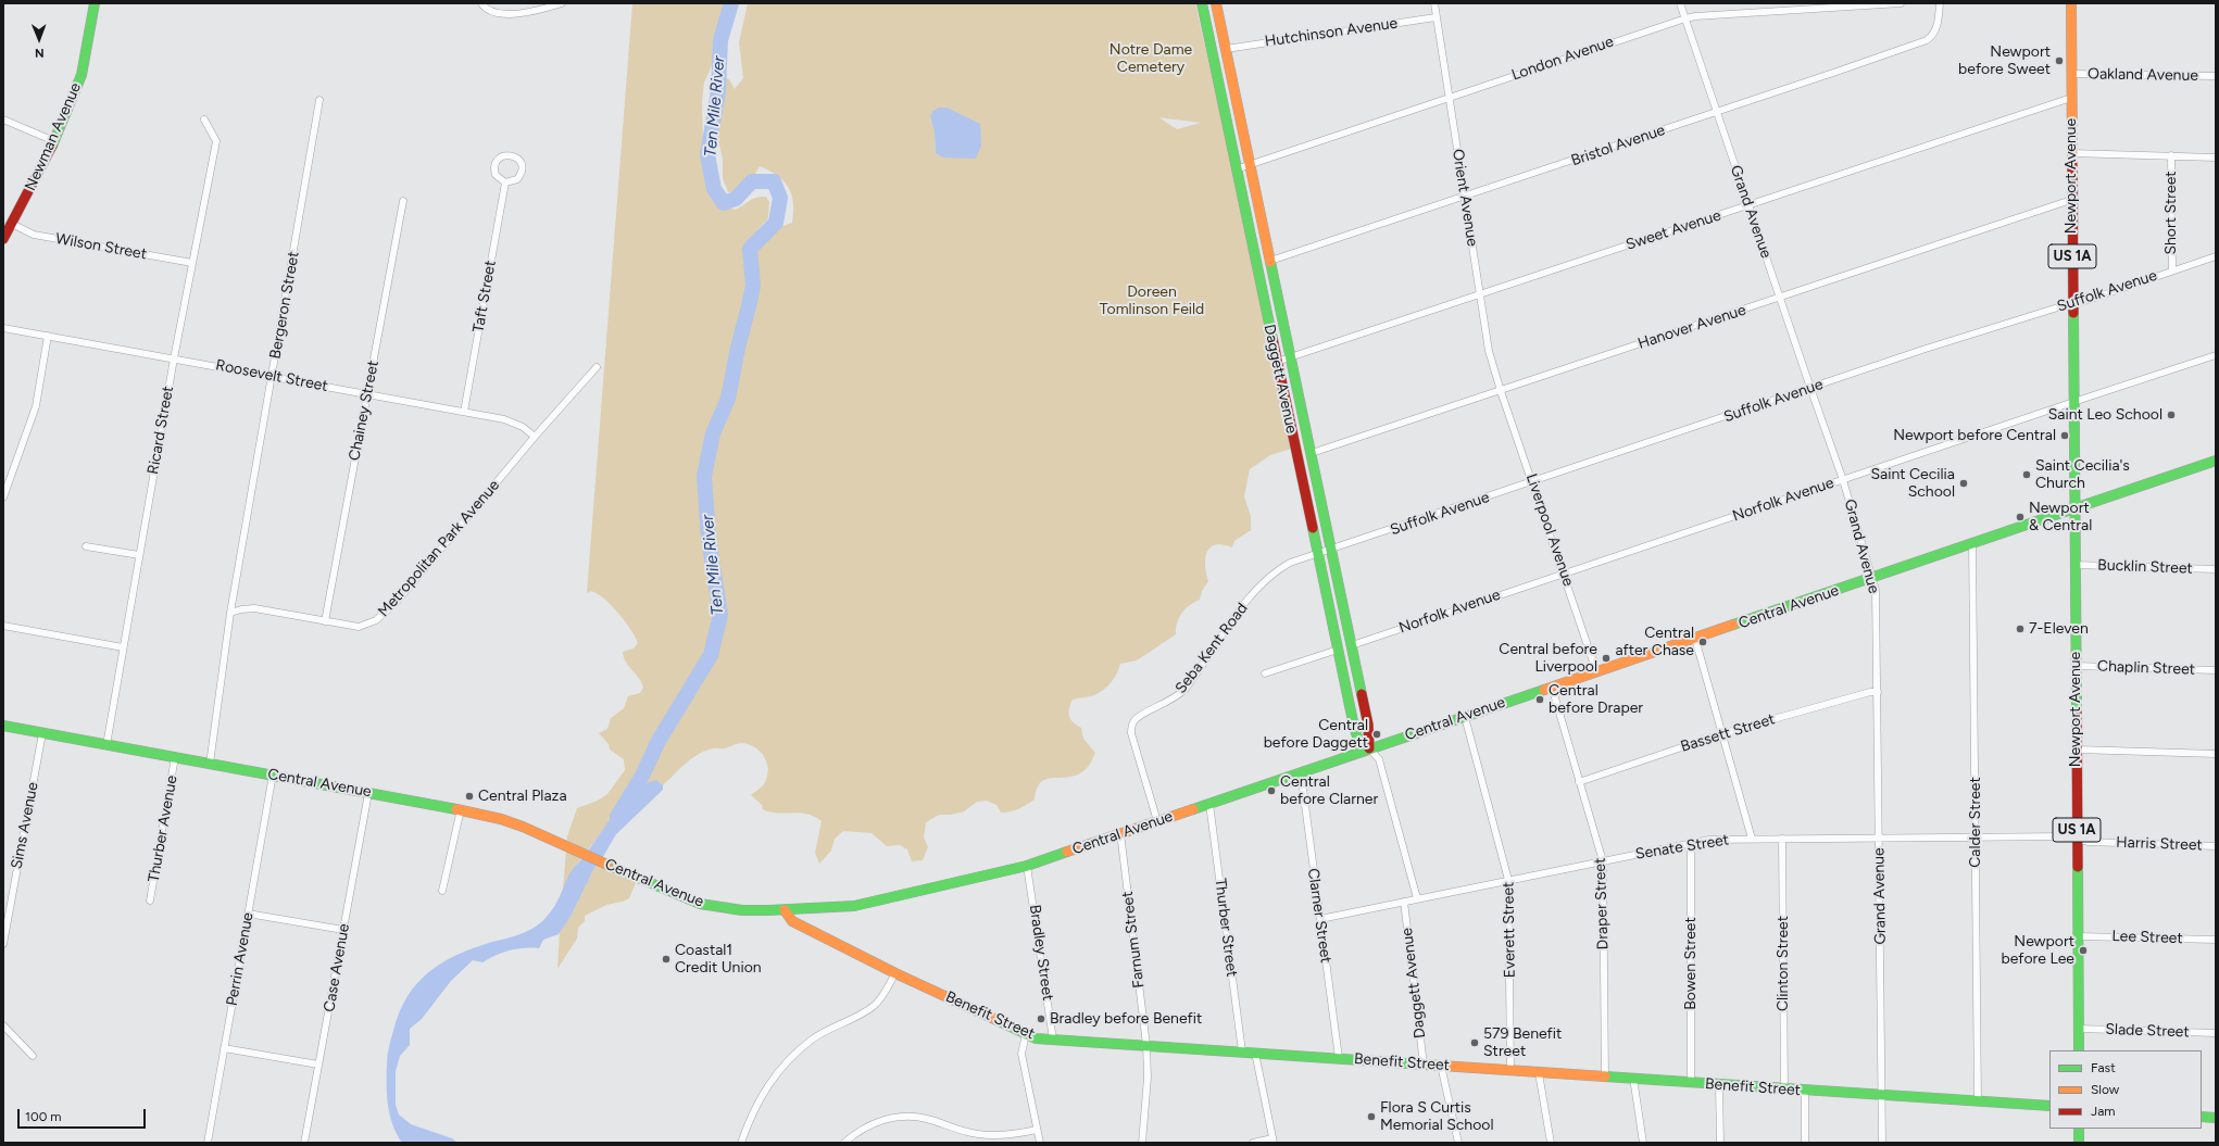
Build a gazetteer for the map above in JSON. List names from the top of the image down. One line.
{"streets":{"main road":["Newman Avenue","Newport Avenue","US 1A","Daggett Avenue","Central Avenue","Benefit Street"],"street":["Hutchinson Avenue","London Avenue","Oakland Avenue","Bristol Avenue","Orient Avenue","Grand Avenue","Short Street","Sweet Avenue","Wilson Street","Suffolk Avenue","Taft Street","Bergeron Street","Hanover Avenue","Roosevelt Street","Chainey Street","Ricard Street","Norfolk Avenue","Liverpool Avenue","Metropolitan Park Avenue","Bucklin Street","Seba Kent Road","Chaplin Street","Bassett Street","Calder Street","Sims Avenue","Thurber Avenue","Harris Street","Senate Street","Draper Street","Clarner Street","Thurber Street","Everett Street","Lee Street","Farnum Street","Bradley Street","Perrin Avenue","Bowen Street","Clinton Street","Case Avenue","Slade Street"]},"crossings":[["Hutchinson Avenue","Orient Avenue"],["Hutchinson Avenue","Daggett Avenue"],["London Avenue","Orient Avenue"],["London Avenue","Grand Avenue"],["London Avenue","Daggett Avenue"],["Oakland Avenue","Newport Avenue"],["Newman Avenue","Wilson Street"],["Bristol Avenue","Orient Avenue"],["Bristol Avenue","Grand Avenue"],["Bristol Avenue","Daggett Avenue"],["Newport Avenue","Sweet Avenue"],["Newport Avenue","Suffolk Avenue"],["Newport Avenue","Hanover Avenue"],["Newport Avenue","Norfolk Avenue"],["Newport Avenue","Bucklin Street"],["Newport Avenue","Central Avenue"],["Newport Avenue","Chaplin Street"],["Newport Avenue","Harris Street"],["Newport Avenue","Senate Street"],["Newport Avenue","Lee Street"],["Newport Avenue","Slade Street"],["Orient Avenue","Sweet Avenue"],["Orient Avenue","Hanover Avenue"],["Orient Avenue","Liverpool Avenue"],["Grand Avenue","Sweet Avenue"],["Grand Avenue","Suffolk Avenue"],["Grand Avenue","Hanover Avenue"],["Grand Avenue","Norfolk Avenue"],["Grand Avenue","Central Avenue"],["Grand Avenue","Bassett Street"],["Grand Avenue","Senate Street"],["Grand Avenue","Benefit Street"],["Short Street","Suffolk Avenue"],["Sweet Avenue","Daggett Avenue"],["Wilson Street","Ricard Street"],["Suffolk Avenue","Daggett Avenue"],["Suffolk Avenue","Liverpool Avenue"],["Suffolk Avenue","Seba Kent Road"],["Taft Street","Roosevelt Street"],["Bergeron Street","Roosevelt Street"],["Bergeron Street","Metropolitan Park Avenue"],["Hanover Avenue","Daggett Avenue"],["Hanover Avenue","Liverpool Avenue"],["Roosevelt Street","Chainey Street"],["Roosevelt Street","Ricard Street"],["Roosevelt Street","Metropolitan Park Avenue"],["Daggett Avenue","Norfolk Avenue"],["Daggett Avenue","Central Avenue"],["Daggett Avenue","Seba Kent Road"],["Daggett Avenue","Senate Street"],["Daggett Avenue","Benefit Street"],["Chainey Street","Metropolitan Park Avenue"],["Ricard Street","Central Avenue"],["Norfolk Avenue","Liverpool Avenue"],["Liverpool Avenue","Central Avenue"],["Central Avenue","Seba Kent Road"],["Central Avenue","Calder Street"],["Central Avenue","Sims Avenue"],["Central Avenue","Thurber Avenue"],["Central Avenue","Draper Street"],["Central Avenue","Clarner Street"],["Central Avenue","Thurber Street"],["Central Avenue","Everett Street"],["Central Avenue","Farnum Street"],["Central Avenue","Bradley Street"],["Central Avenue","Perrin Avenue"],["Central Avenue","Case Avenue"],["Central Avenue","Benefit Street"],["Bassett Street","Draper Street"],["Calder Street","Senate Street"],["Calder Street","Benefit Street"],["Harris Street","Senate Street"],["Senate Street","Draper Street"],["Senate Street","Clarner Street"],["Senate Street","Everett Street"],["Senate Street","Bowen Street"],["Senate Street","Clinton Street"],["Draper Street","Benefit Street"],["Clarner Street","Benefit Street"],["Thurber Street","Benefit Street"],["Everett Street","Benefit Street"],["Farnum Street","Benefit Street"],["Bradley Street","Benefit Street"],["Bowen Street","Benefit Street"],["Clinton Street","Benefit Street"]],"water":["Ten Mile River"],"parks":["Notre Dame Cemetery","Doreen Tomlinson Feild"],"places":["Newport before Sweet","Saint Leo School","Newport before Central","Saint Cecilia's Church","Saint Cecilia School","Newport & Central","7-Eleven","Central after Chase","Central before Liverpool","Central before Draper","Central before Daggett","Central before Clarner","Central Plaza","Newport before Lee","Coastal1 Credit Union","Bradley before Benefit","579 Benefit Street","Flora S Curtis Memorial School"],"legend":["Fast","Slow","Jam"],"scale_bar":"100 m","north":"bottom"}
